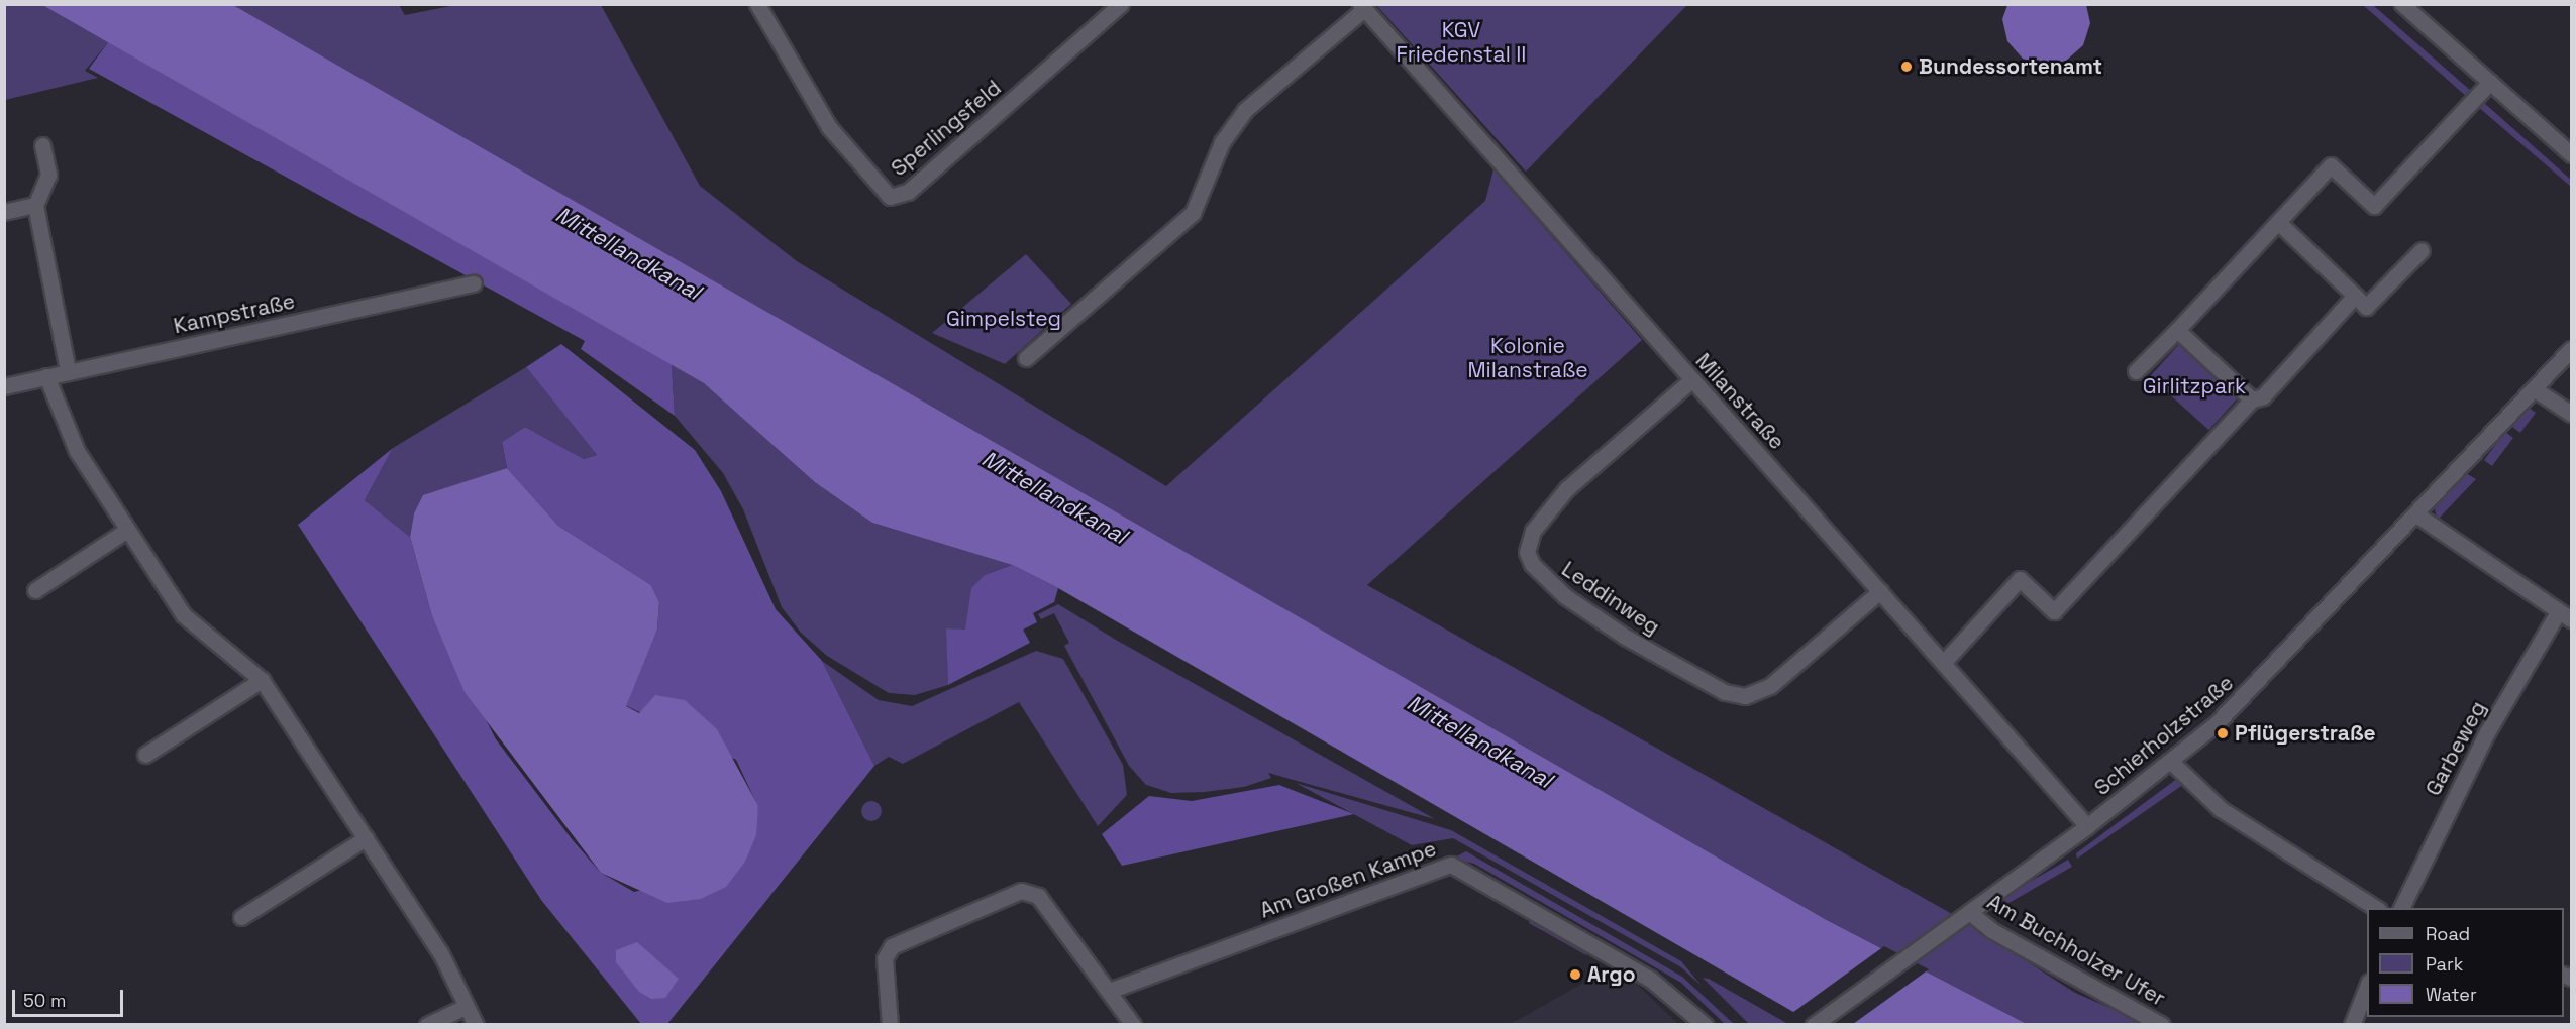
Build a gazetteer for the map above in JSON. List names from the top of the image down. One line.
{"streets":{"street":["Sperlingsfeld","Kampstraße","Milanstraße","Leddinweg","Schierholzstraße","Garbeweg","Am Großen Kampe","Am Buchholzer Ufer"]},"crossings":[["Milanstraße","Leddinweg"],["Milanstraße","Schierholzstraße"],["Schierholzstraße","Am Buchholzer Ufer"]],"water":["Mittellandkanal"],"parks":["KGV Friedenstal II","Gimpelsteg","Kolonie Milanstraße","Girlitzpark"],"places":["Bundessortenamt","Pflügerstraße","Argo"],"legend":["Road","Park","Water"],"scale_bar":"50 m"}
